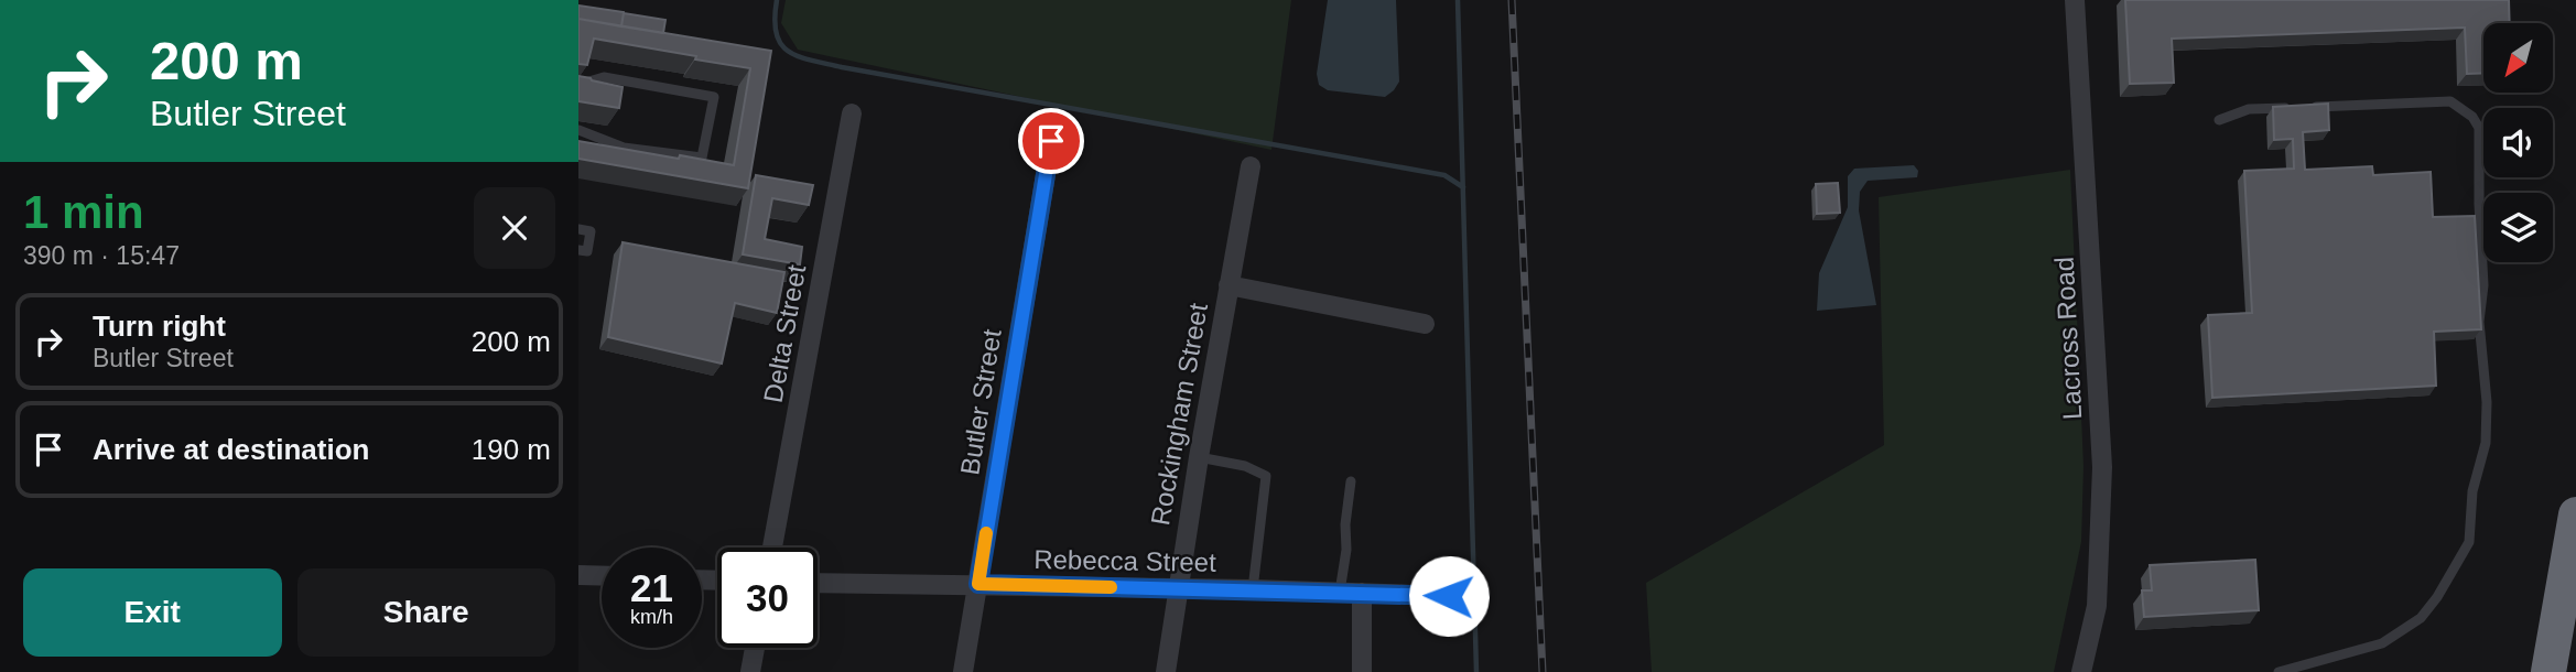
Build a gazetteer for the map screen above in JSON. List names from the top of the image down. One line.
{"streets":{"street":["Delta Street","Lacross Road","Butler Street","Rockingham Street","Rebecca Street"]},"crossings":[["Butler Street","Rebecca Street"],["Rockingham Street","Rebecca Street"]],"north":"bottom left","page":{"turn":["200 m","Butler Street"],"heading":["1 min","390 m · 15:47"],"list":[{"name":"Turn right","note":"Butler Street","value":"200 m"},{"name":"Arrive at destination","value":"190 m"}],"speed":"21 km/h","limit":"30","buttons":["Exit","Share"]}}
